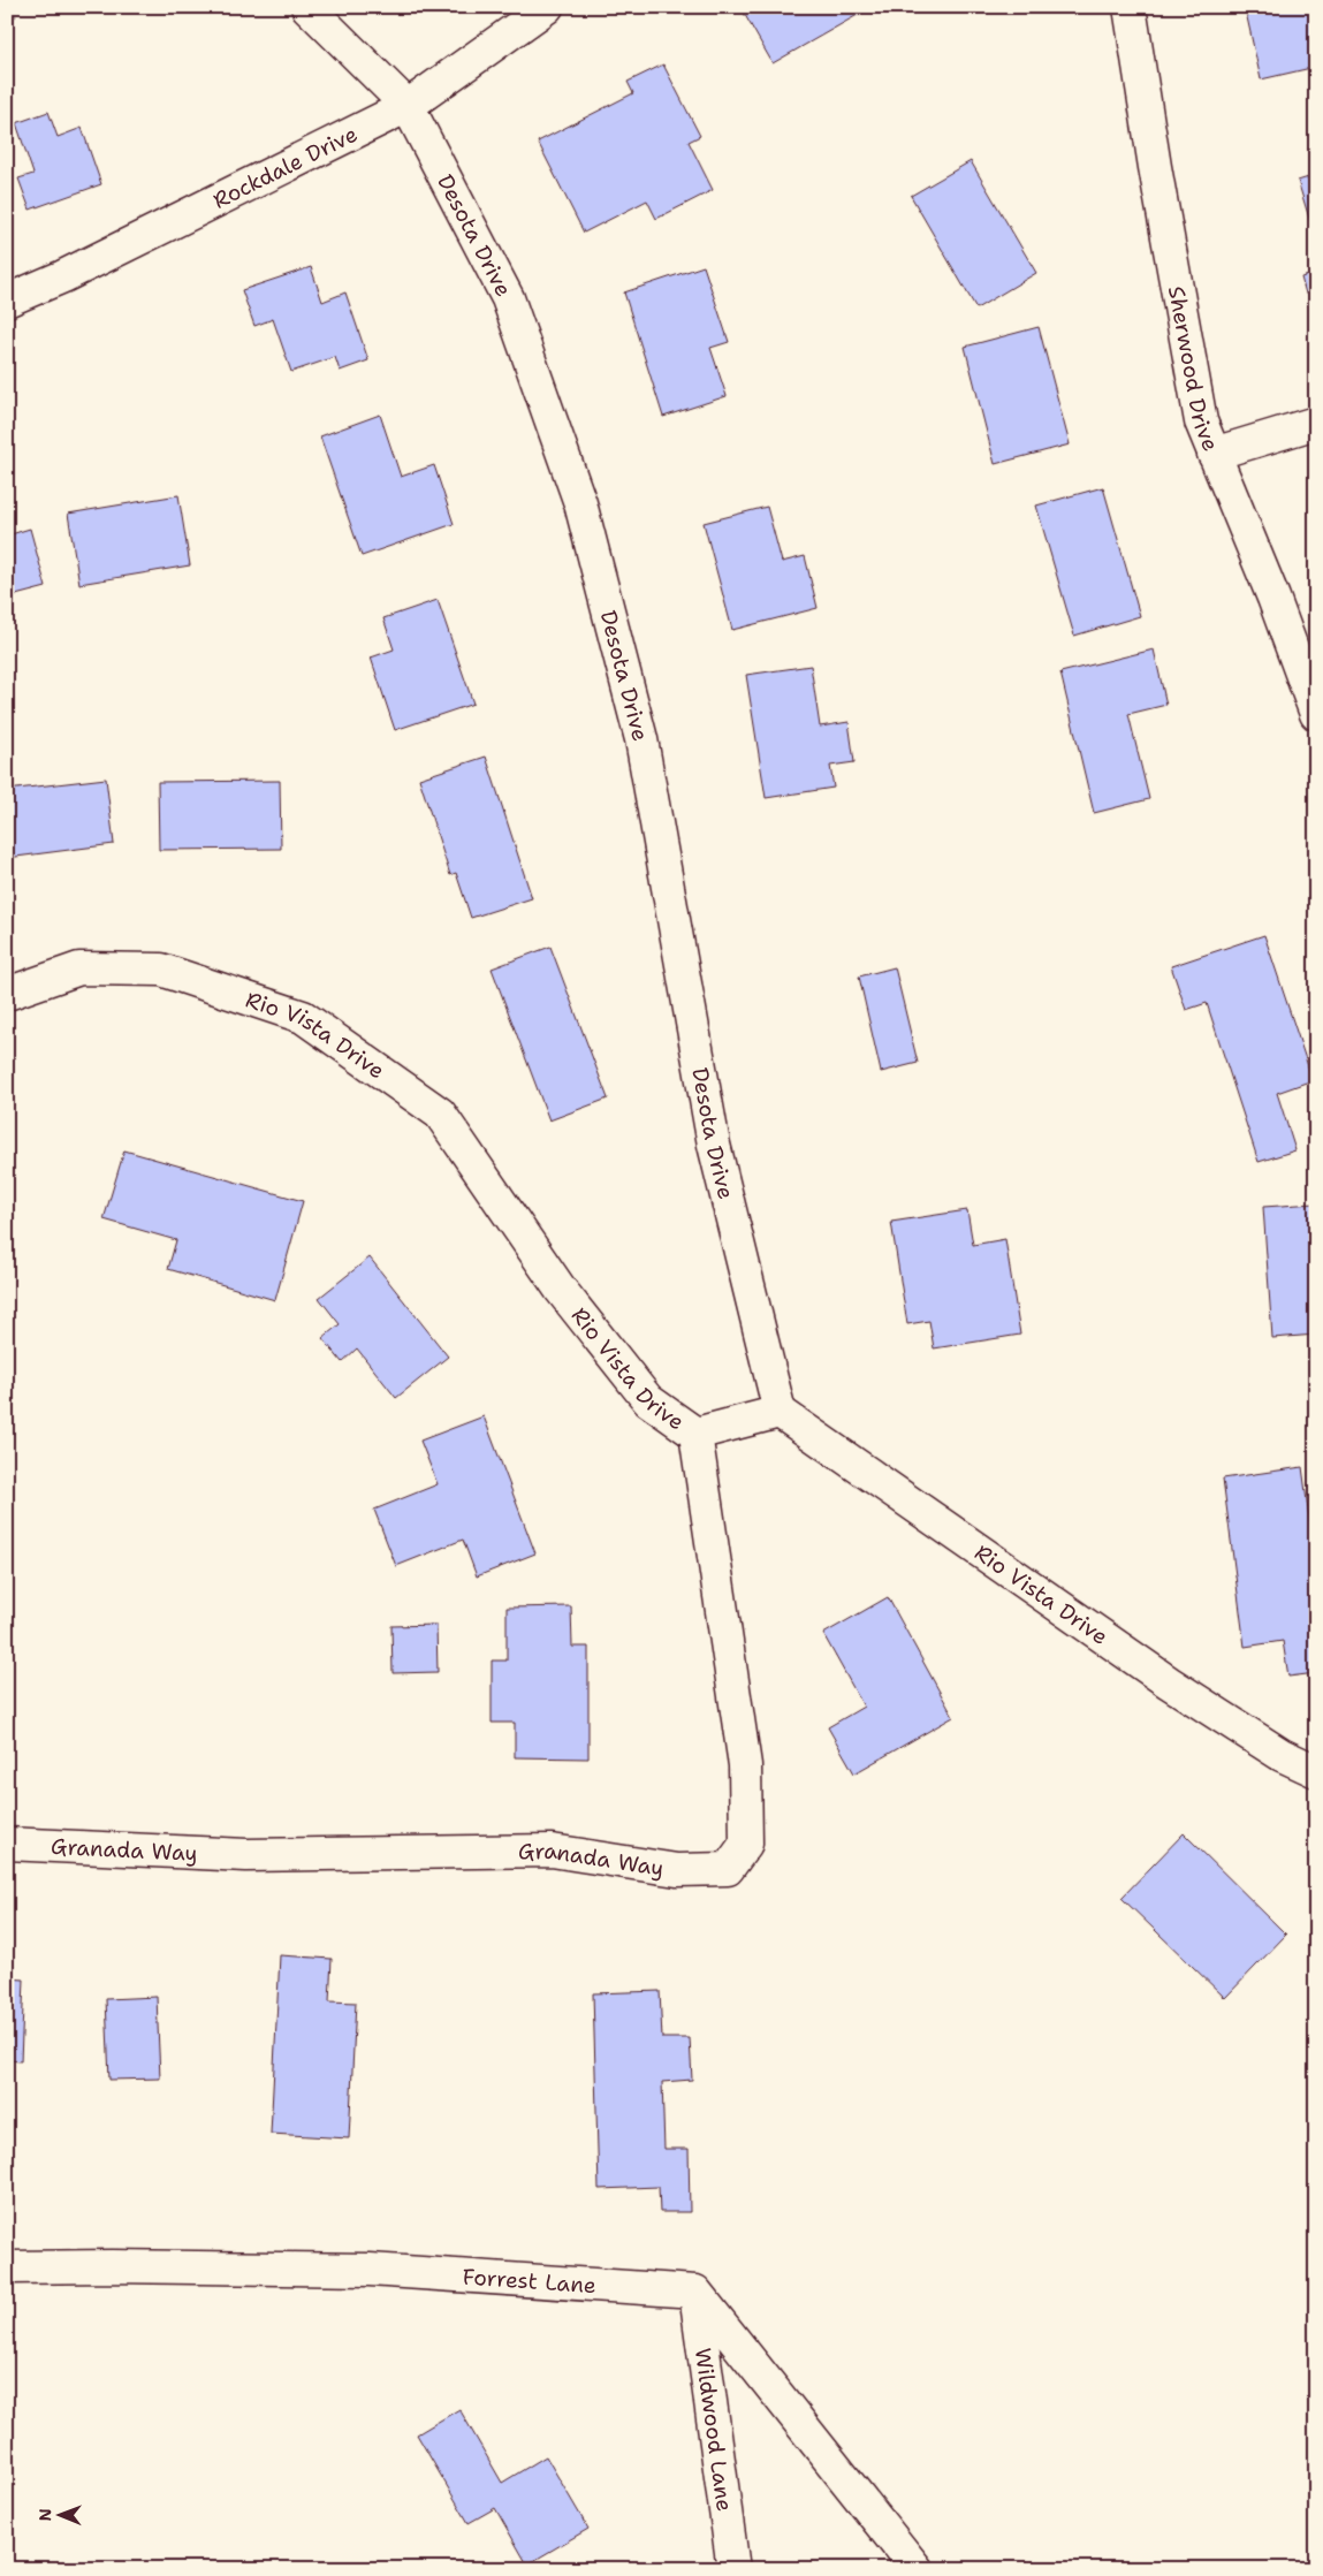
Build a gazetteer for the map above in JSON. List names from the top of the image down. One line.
{"streets":{"street":["Rockdale Drive","Desota Drive","Sherwood Drive","Rio Vista Drive","Granada Way","Forrest Lane","Wildwood Lane"]},"crossings":[["Rockdale Drive","Desota Drive"],["Desota Drive","Rio Vista Drive"],["Rio Vista Drive","Granada Way"],["Forrest Lane","Wildwood Lane"]],"north":"left"}
